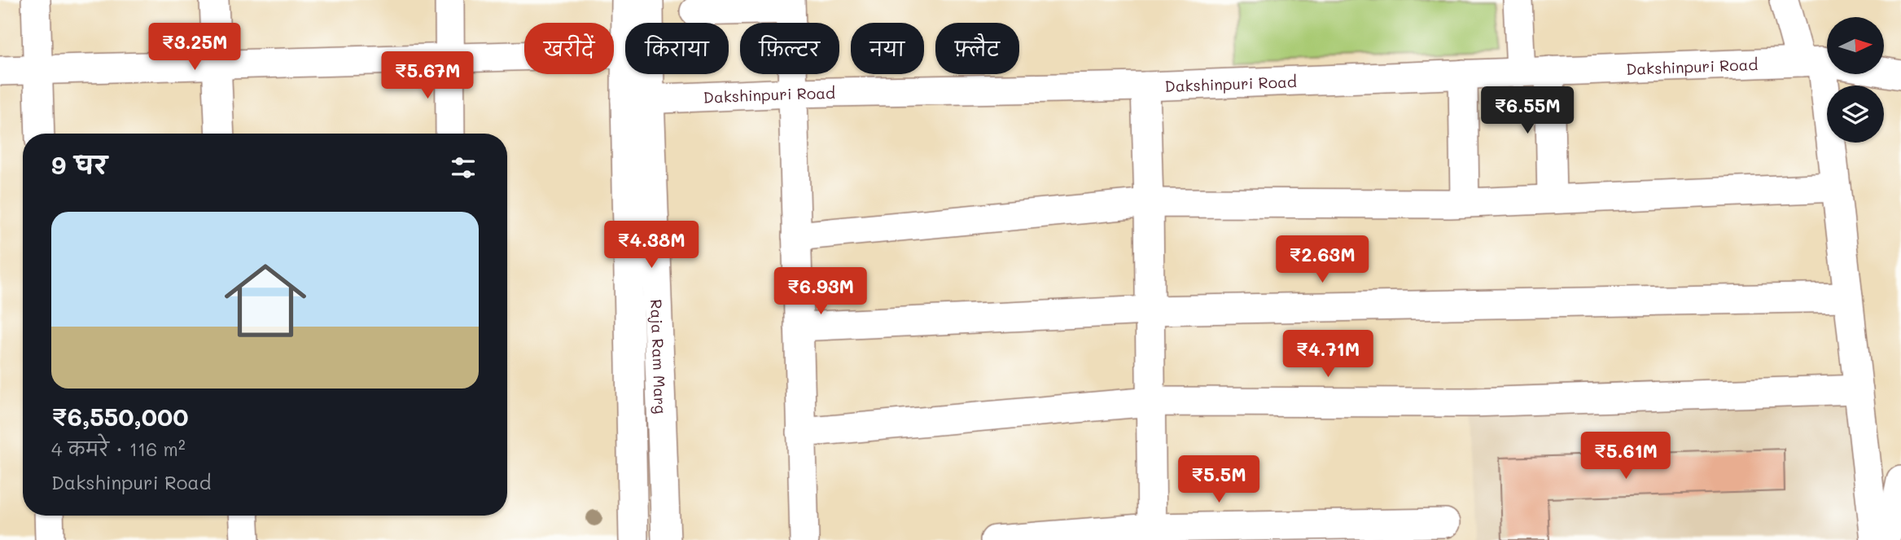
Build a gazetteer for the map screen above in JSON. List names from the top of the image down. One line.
{"streets":{"street":["Dakshinpuri Road","Raja Ram Marg"]},"crossings":[["Dakshinpuri Road","Raja Ram Marg"]],"north":"right","page":{"price":["₹3.25M","₹5.67M","₹6.55M","₹4.38M","₹2.63M","₹6.93M","₹4.71M","₹5.61M","₹5.5M"],"chip":["खरीदें","किराया","फ़िल्टर","नया","फ़्लैट"],"heading":"9 घर","list":[{"name":"₹6,550,000","note":"4 कमरे · 116 m² · Dakshinpuri Road"}]}}
